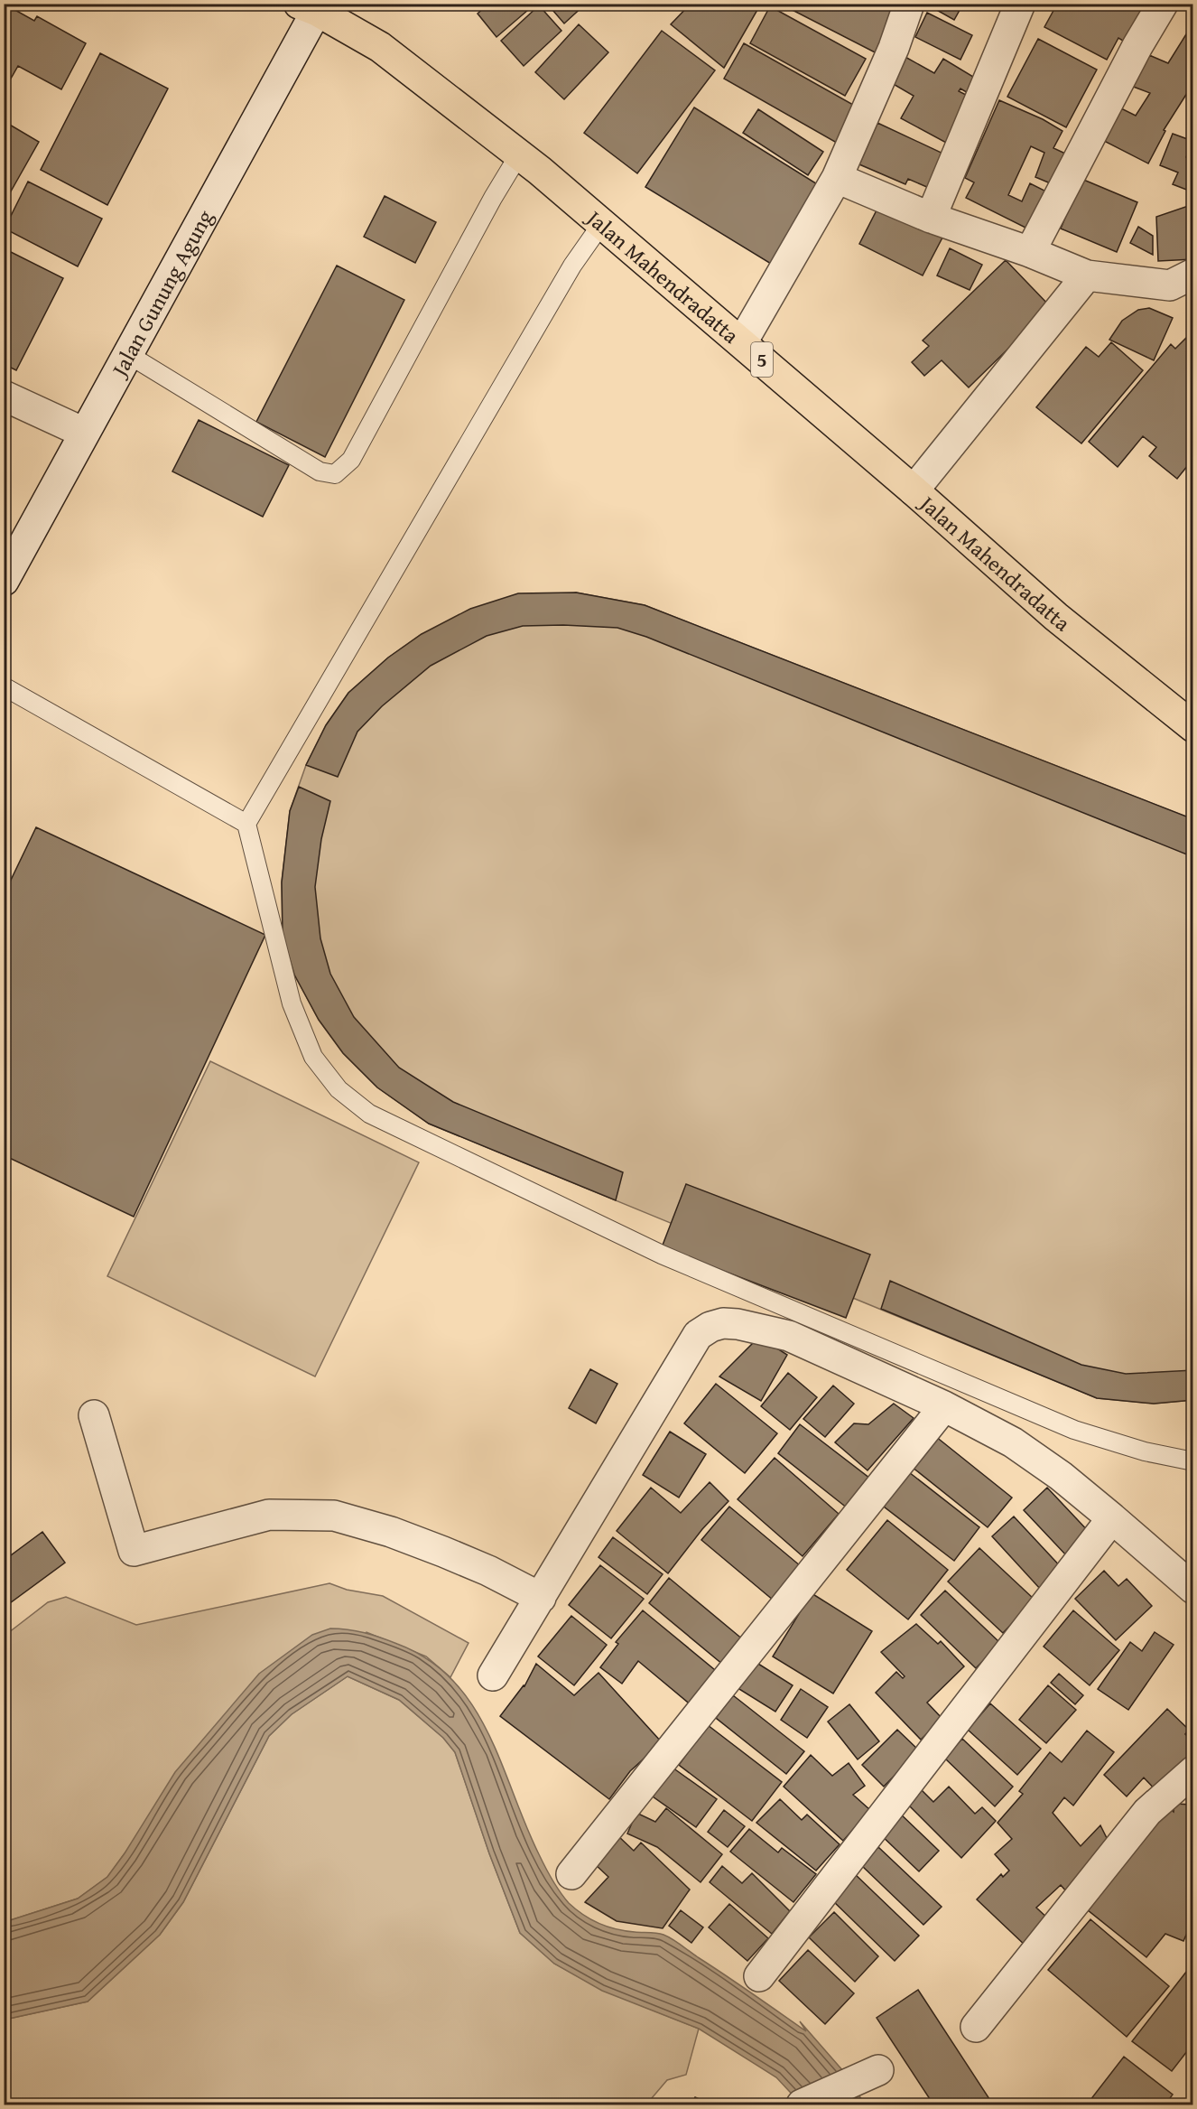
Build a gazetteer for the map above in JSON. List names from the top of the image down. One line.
{"streets":{"highway":["Jalan Mahendradatta","5"],"street":["Jalan Gunung Agung"]},"crossings":[["Jalan Mahendradatta","Jalan Gunung Agung"]]}
